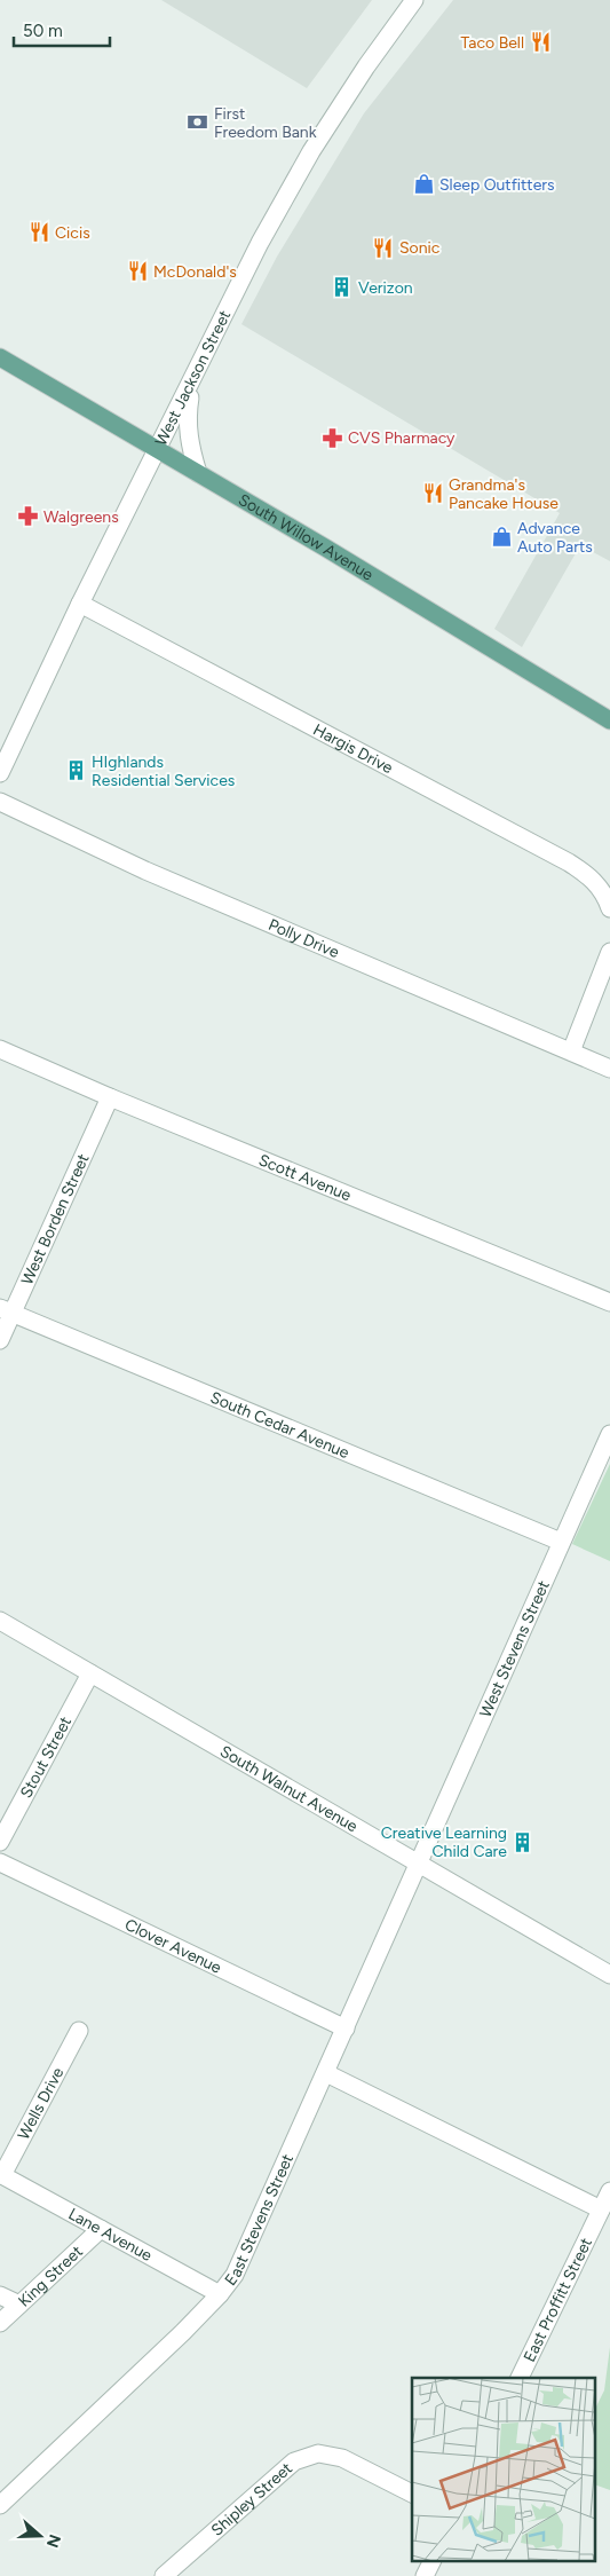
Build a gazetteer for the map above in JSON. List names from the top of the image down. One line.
{"streets":{"main road":["South Willow Avenue"],"street":["West Jackson Street","Hargis Drive","Polly Drive","Scott Avenue","West Borden Street","South Cedar Avenue","West Stevens Street","Stout Street","South Walnut Avenue","Clover Avenue","Wells Drive","East Stevens Street","Lane Avenue","King Street","East Proffitt Street","Shipley Street"]},"crossings":[["West Jackson Street","South Willow Avenue"],["West Jackson Street","Hargis Drive"],["Scott Avenue","West Borden Street"],["West Borden Street","South Cedar Avenue"],["South Cedar Avenue","West Stevens Street"],["West Stevens Street","South Walnut Avenue"],["West Stevens Street","East Stevens Street"],["Stout Street","South Walnut Avenue"],["South Walnut Avenue","East Stevens Street"],["Clover Avenue","East Stevens Street"],["Wells Drive","Lane Avenue"],["East Stevens Street","Lane Avenue"],["Lane Avenue","King Street"]],"places":{"restaurant":["Taco Bell","Cicis","Sonic","McDonald's","Grandma's Pancake House"],"bank":["First Freedom Bank"],"shop":["Sleep Outfitters","Advance Auto Parts"],"building":["Verizon","HIghlands Residential Services","Creative Learning Child Care"],"pharmacy":["CVS Pharmacy","Walgreens"]},"scale_bar":"50 m","north":"right"}
